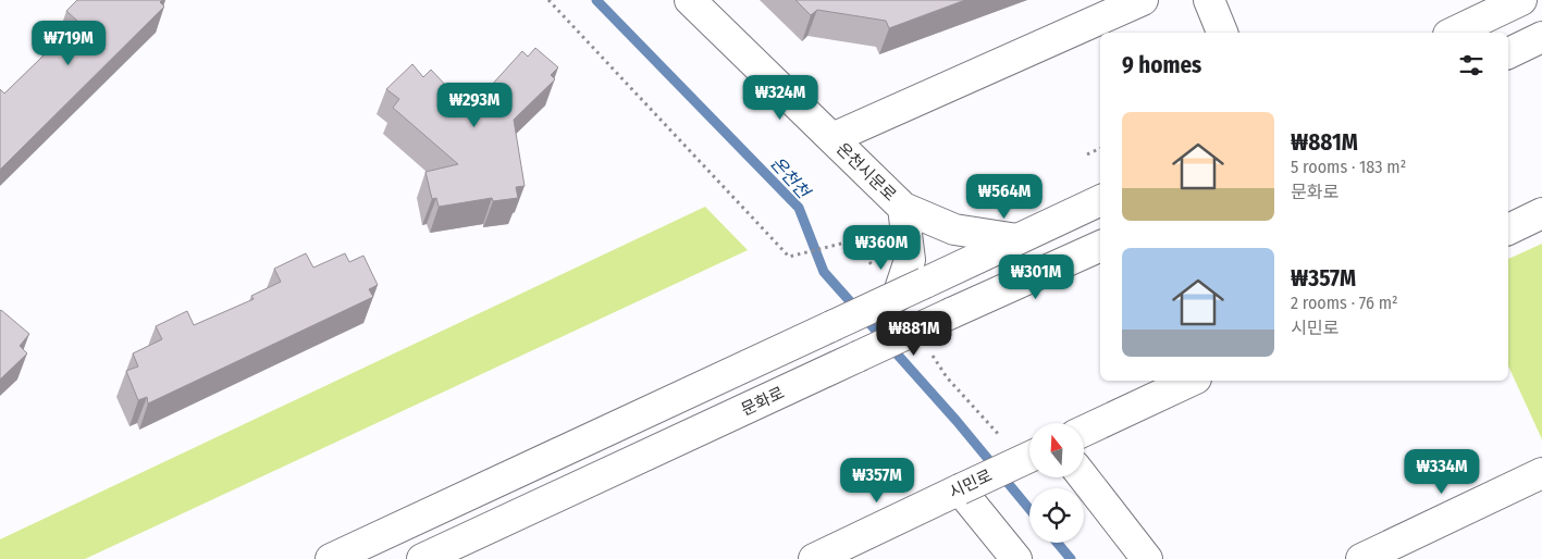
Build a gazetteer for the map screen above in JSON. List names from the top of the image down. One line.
{"streets":{"main road":["온천시문로","문화로","시민로"]},"water":["온천천"],"north":"top","page":{"price":["₩719M","₩324M","₩293M","₩564M","₩360M","₩301M","₩881M","₩334M","₩357M"],"heading":"9 homes","list":[{"name":"₩881M","note":"5 rooms · 183 m² · 문화로"},{"name":"₩357M","note":"2 rooms · 76 m² · 시민로"}]}}
